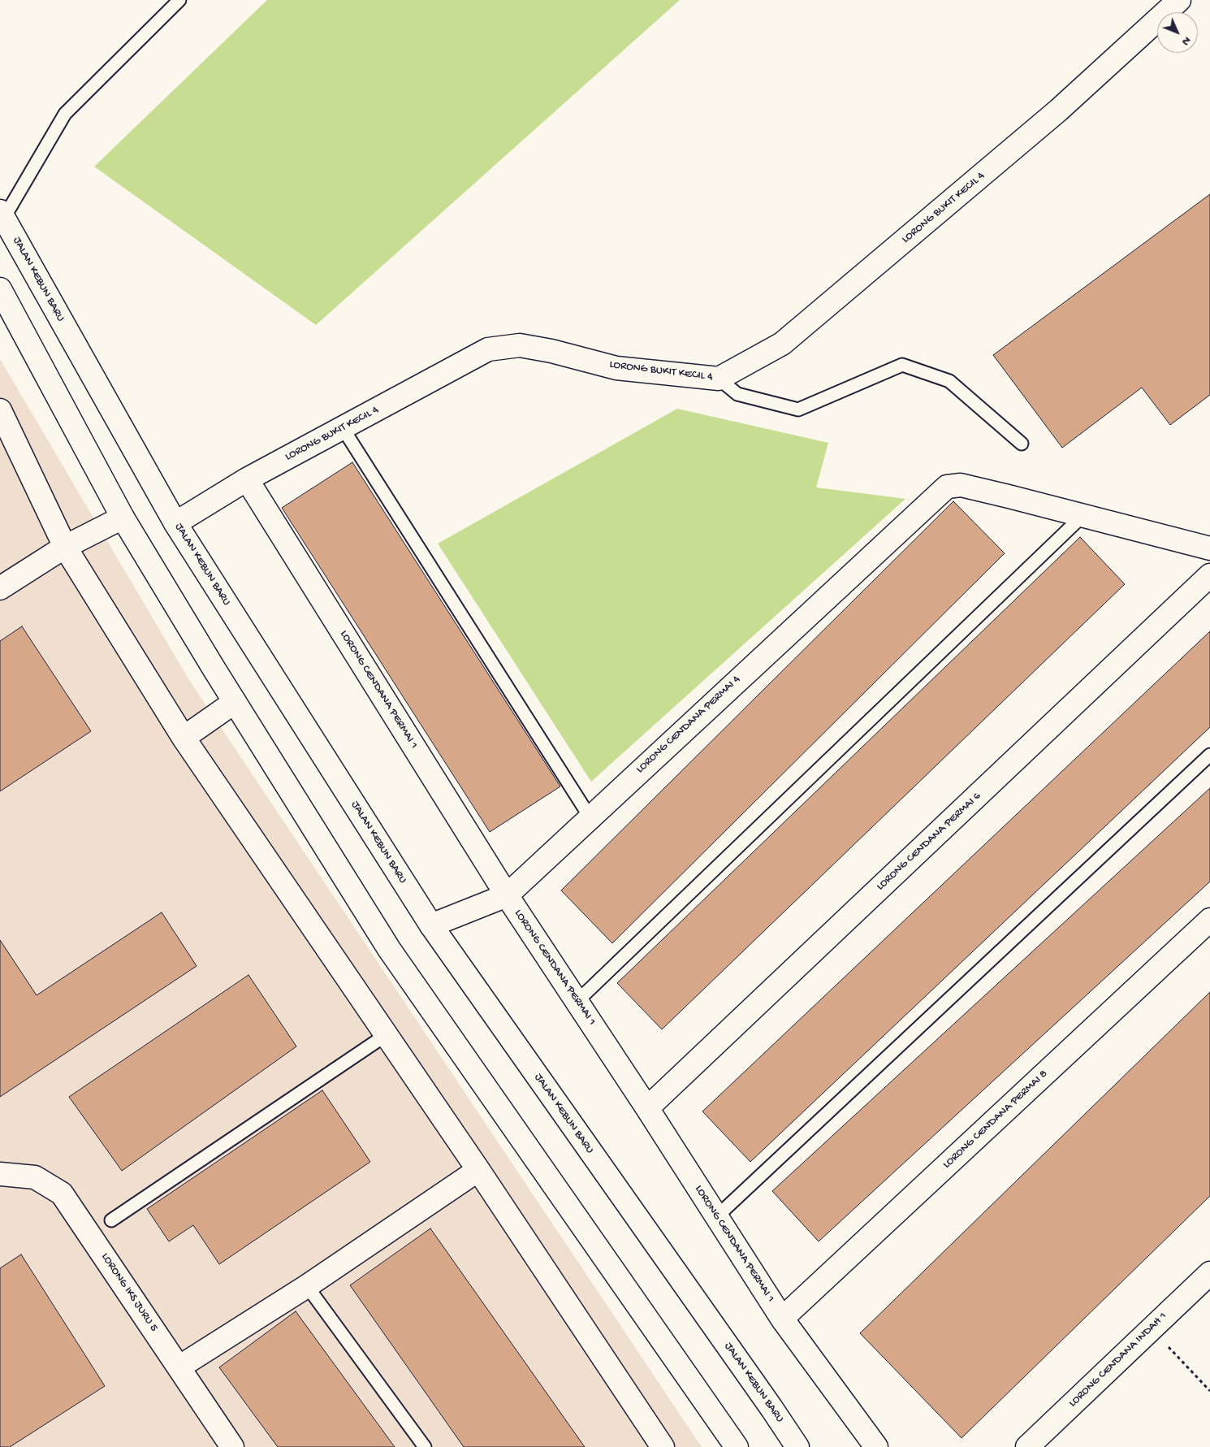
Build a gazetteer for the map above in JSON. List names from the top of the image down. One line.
{"streets":{"street":["LORONG BUKIT KECIL 4","JALAN KEBUN BARU","LORONG CENDANA PERMAI 1","LORONG CENDANA PERMAI 4","LORONG CENDANA PERMAI 6","LORONG CENDANA PERMAI 8","LORONG IKS JURU 5","LORONG CENDANA INDAH 1"]},"crossings":[["LORONG BUKIT KECIL 4","JALAN KEBUN BARU"],["LORONG BUKIT KECIL 4","LORONG CENDANA PERMAI 1"],["JALAN KEBUN BARU","LORONG CENDANA PERMAI 4"],["LORONG CENDANA PERMAI 1","LORONG CENDANA PERMAI 4"],["LORONG CENDANA PERMAI 1","LORONG CENDANA PERMAI 6"],["LORONG CENDANA PERMAI 1","LORONG CENDANA PERMAI 8"]],"north":"bottom right"}
